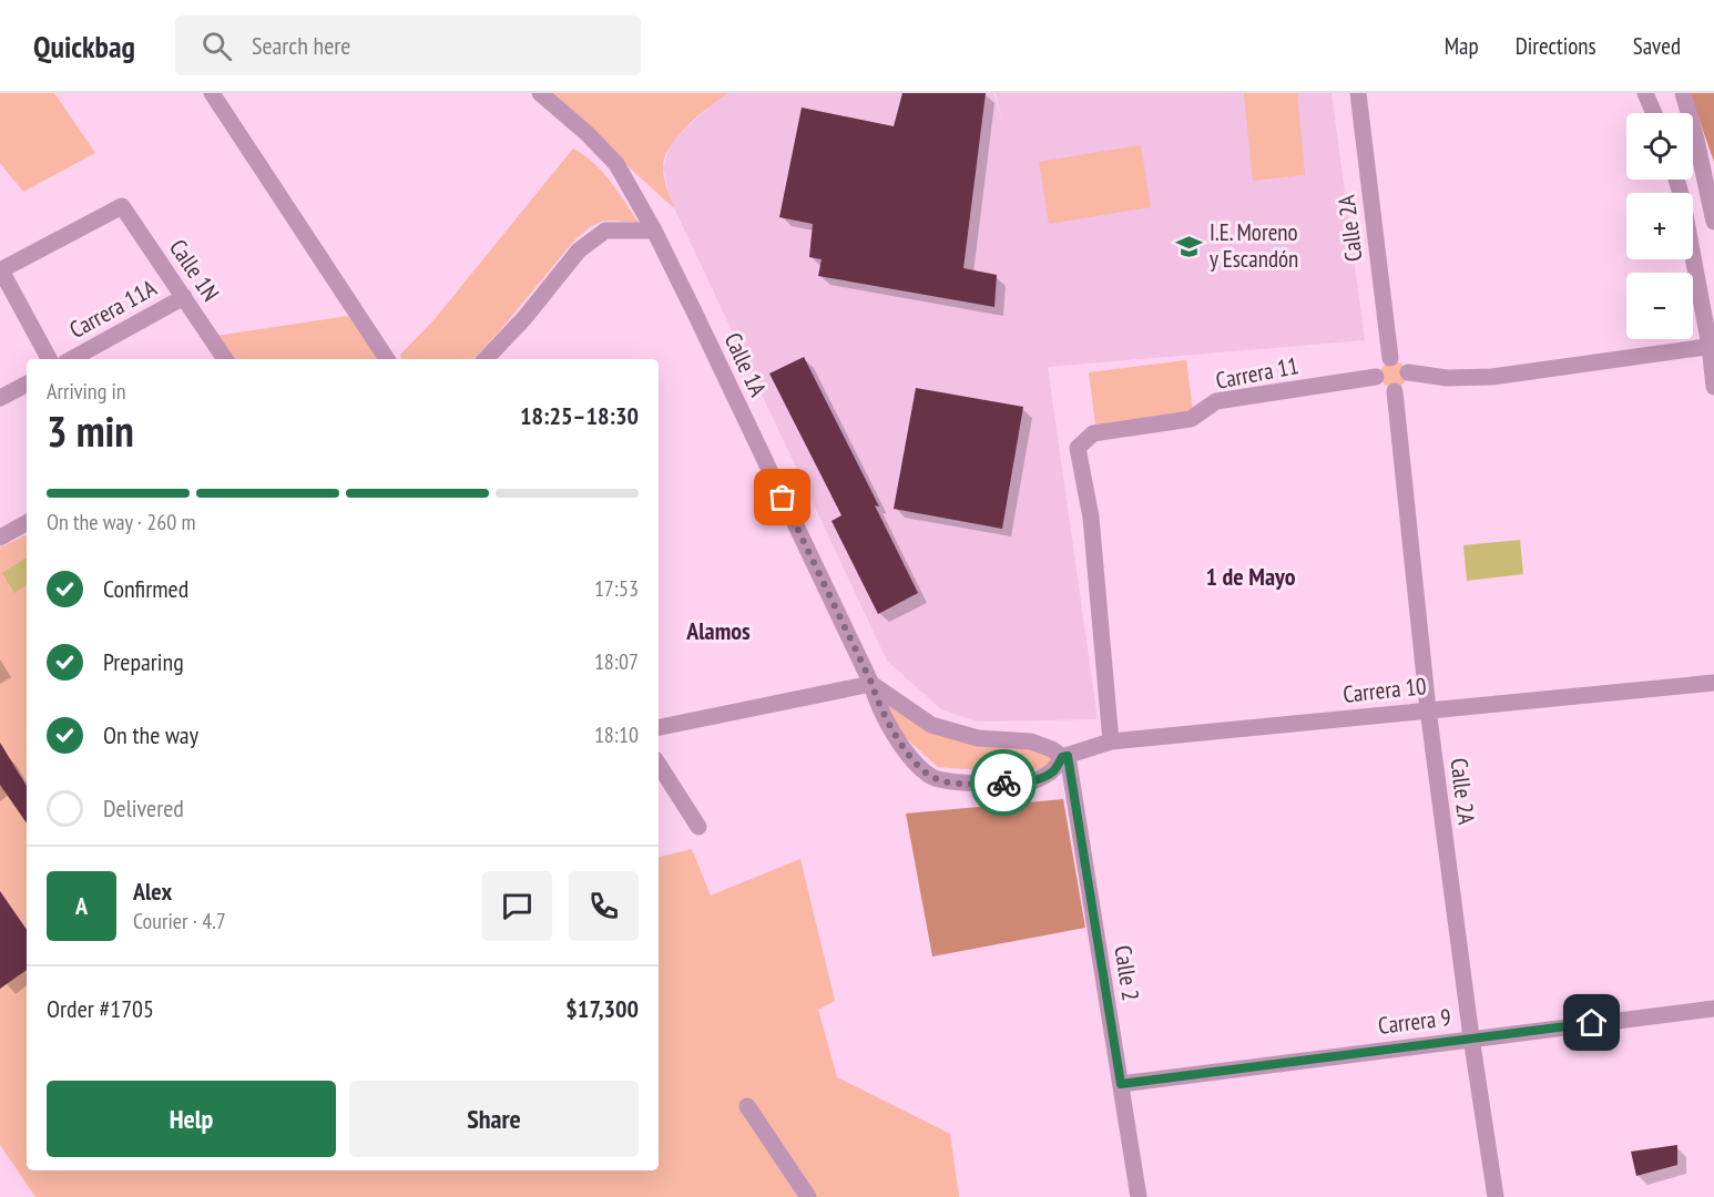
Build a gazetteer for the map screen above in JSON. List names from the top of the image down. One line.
{"streets":{"street":["Calle 2A","Calle 1N","Carrera 11A","Calle 1A","Carrera 11","Carrera 10","Calle 2","Carrera 9"]},"crossings":[["Calle 2A","Carrera 11"],["Calle 2A","Carrera 10"],["Calle 2A","Carrera 9"],["Calle 1N","Carrera 11A"],["Calle 1A","Carrera 10"],["Carrera 11","Carrera 10"],["Carrera 10","Calle 2"],["Calle 2","Carrera 9"]],"districts":["1 de Mayo","Alamos"],"places":{"school or university":["I.E. Moreno y Escandón"]},"page":{"header":"Quickbag","search":"Search here","nav":["Map","Directions","Saved"],"map_buttons":["+","−"],"heading":["3 min","Arriving in","18:25–18:30"],"panel":["Alex","Courier · 4.7","Order #1705","$17,300"],"bar":"On the way · 260 m","list":[["Confirmed","17:53"],["Preparing","18:07"],["On the way","18:10"],"Delivered"],"round":"A","buttons":["Help","Share"]}}
